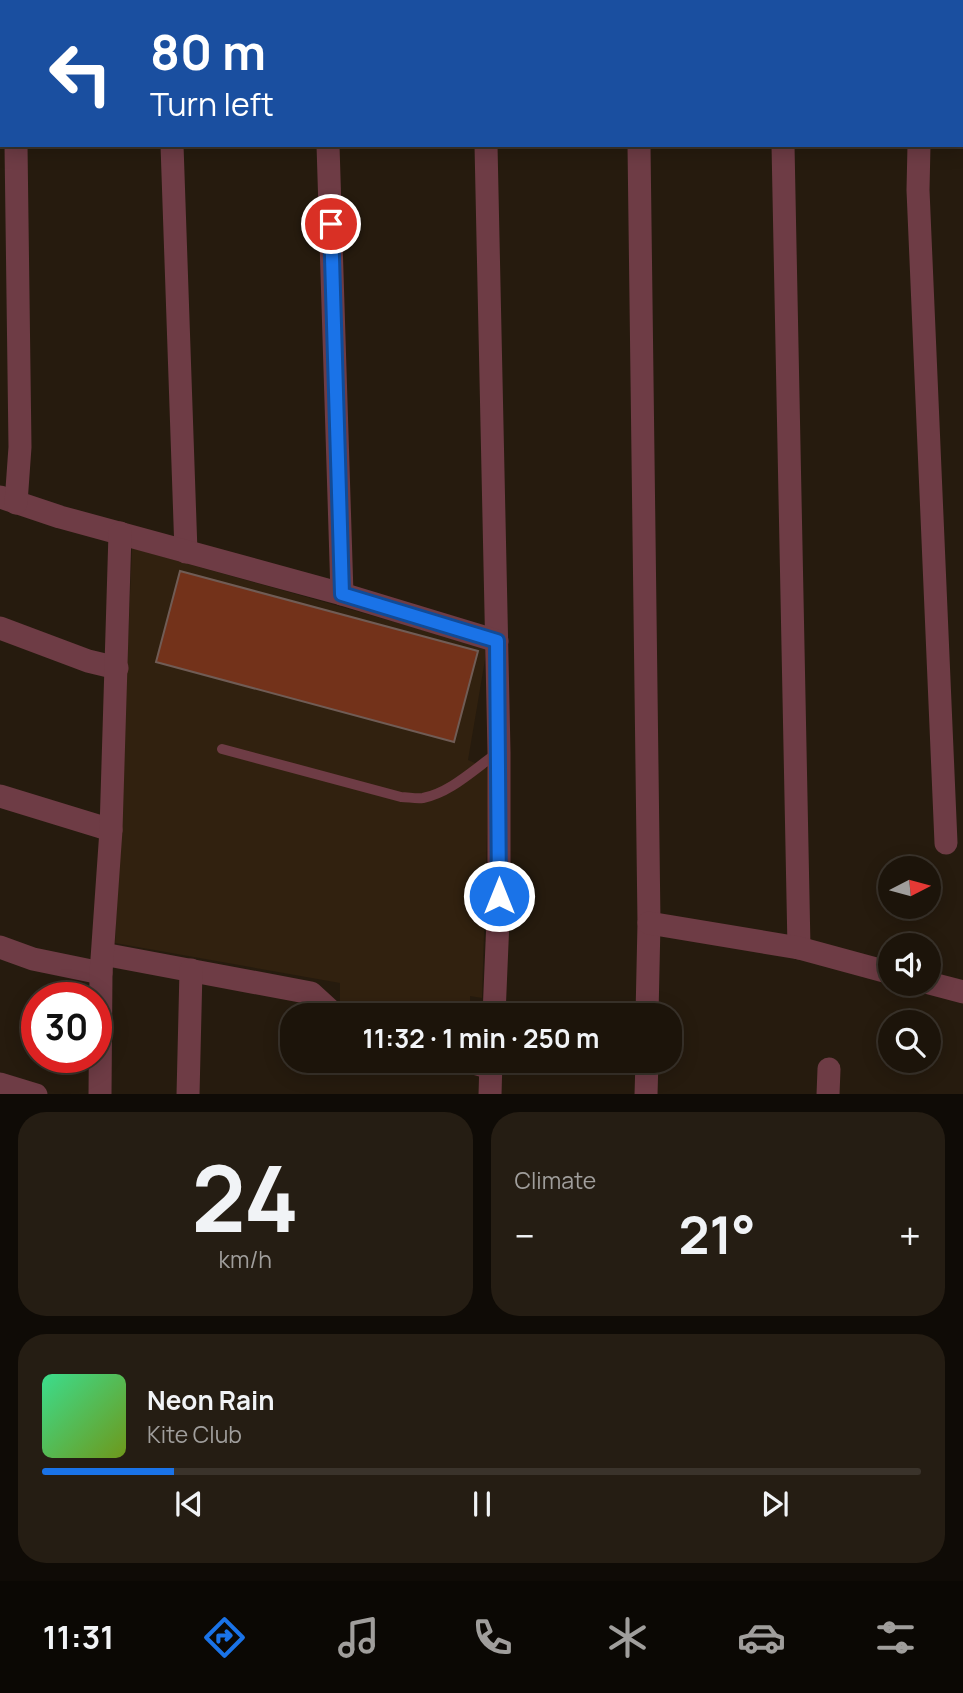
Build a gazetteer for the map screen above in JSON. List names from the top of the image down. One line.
{"north":"right","page":{"turn":["80 m","Turn left"],"limit":"30","trip":"11:32 · 1 min · 250 m","tile":[["24","km/h"],"Climate"],"heat":["−","21°","+"],"song":["Neon Rain","Kite Club"],"tabs":"11:31"}}
